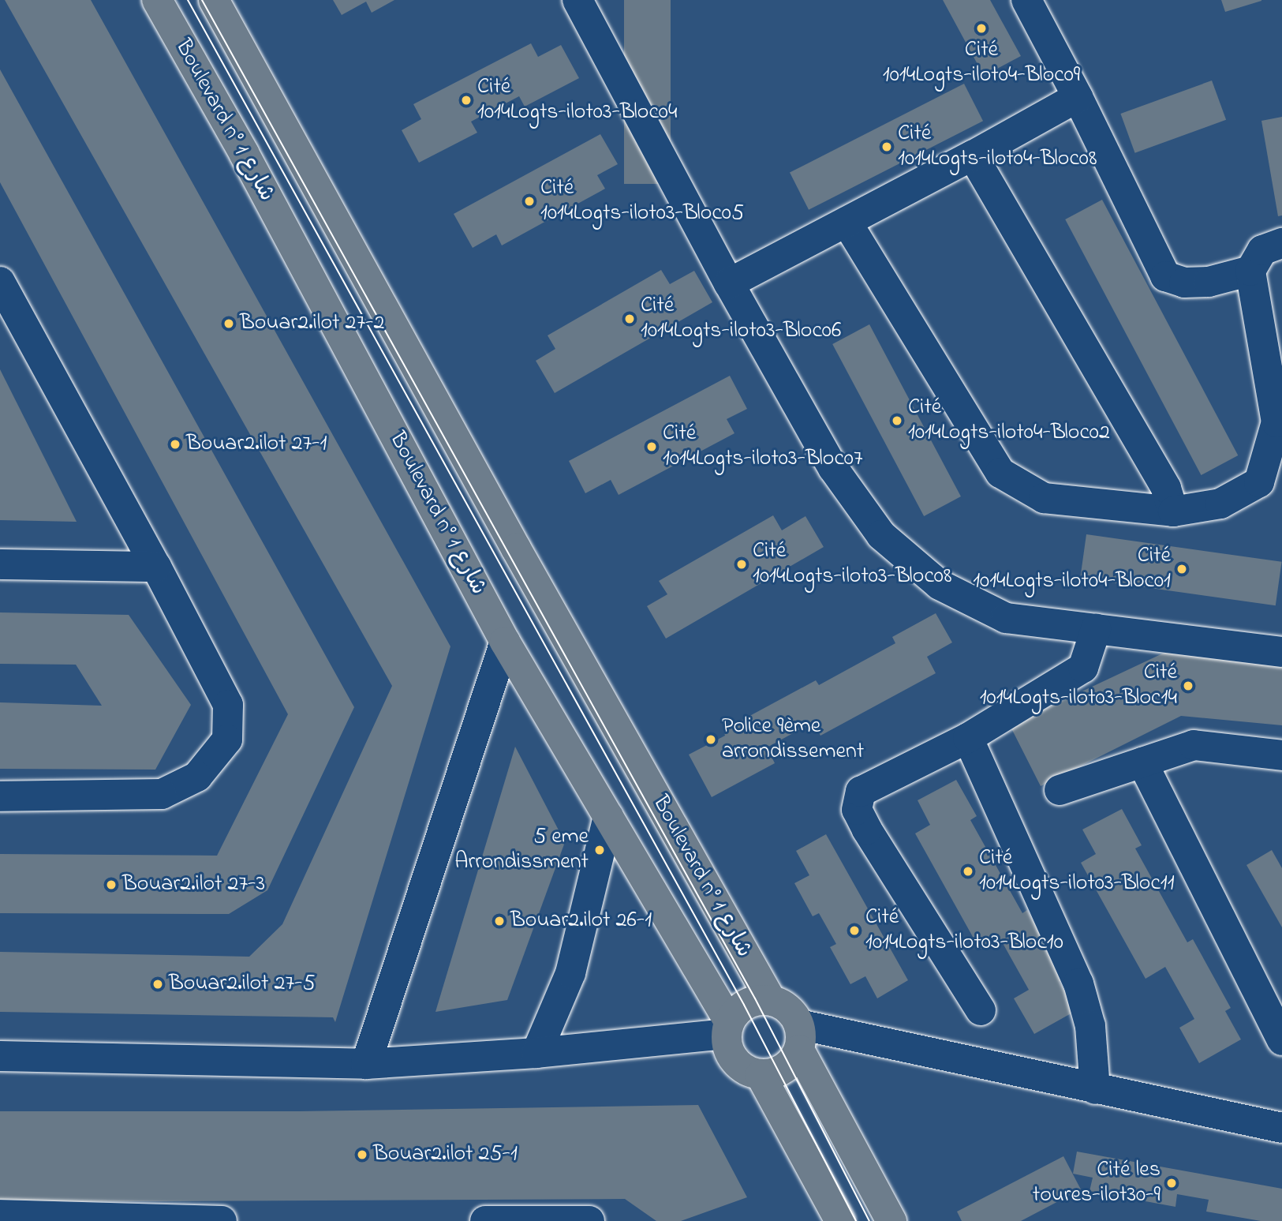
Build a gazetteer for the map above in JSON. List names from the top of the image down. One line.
{"streets":{"main road":["Boulevard n° شارع 1"]},"places":["Cité 1014Logts-ilot04-Bloc09","Cité 1014Logts-ilot03-Bloc04","Cité 1014Logts-ilot04-Bloc08","Cité 1014Logts-ilot03-Bloc05","Cité 1014Logts-ilot03-Bloc06","Bouar2.ilot 27-2","Cité 1014Logts-ilot04-Bloc02","Bouar2.ilot 27-1","Cité 1014Logts-ilot03-Bloc07","Cité 1014Logts-ilot03-Bloc08","Cité 1014Logts-ilot04-Bloc01","Cité 1014Logts-ilot03-Bloc14","Police 9ème arrondissement","5 eme Arrondissment","Cité 1014Logts-ilot03-Bloc11","Bouar2.ilot 27-3","Bouar2.ilot 26-1","Cité 1014Logts-ilot03-Bloc10","Bouar2.ilot 27-5","Bouar2.ilot 25-1","Cité les toures-ilot30-9"]}
